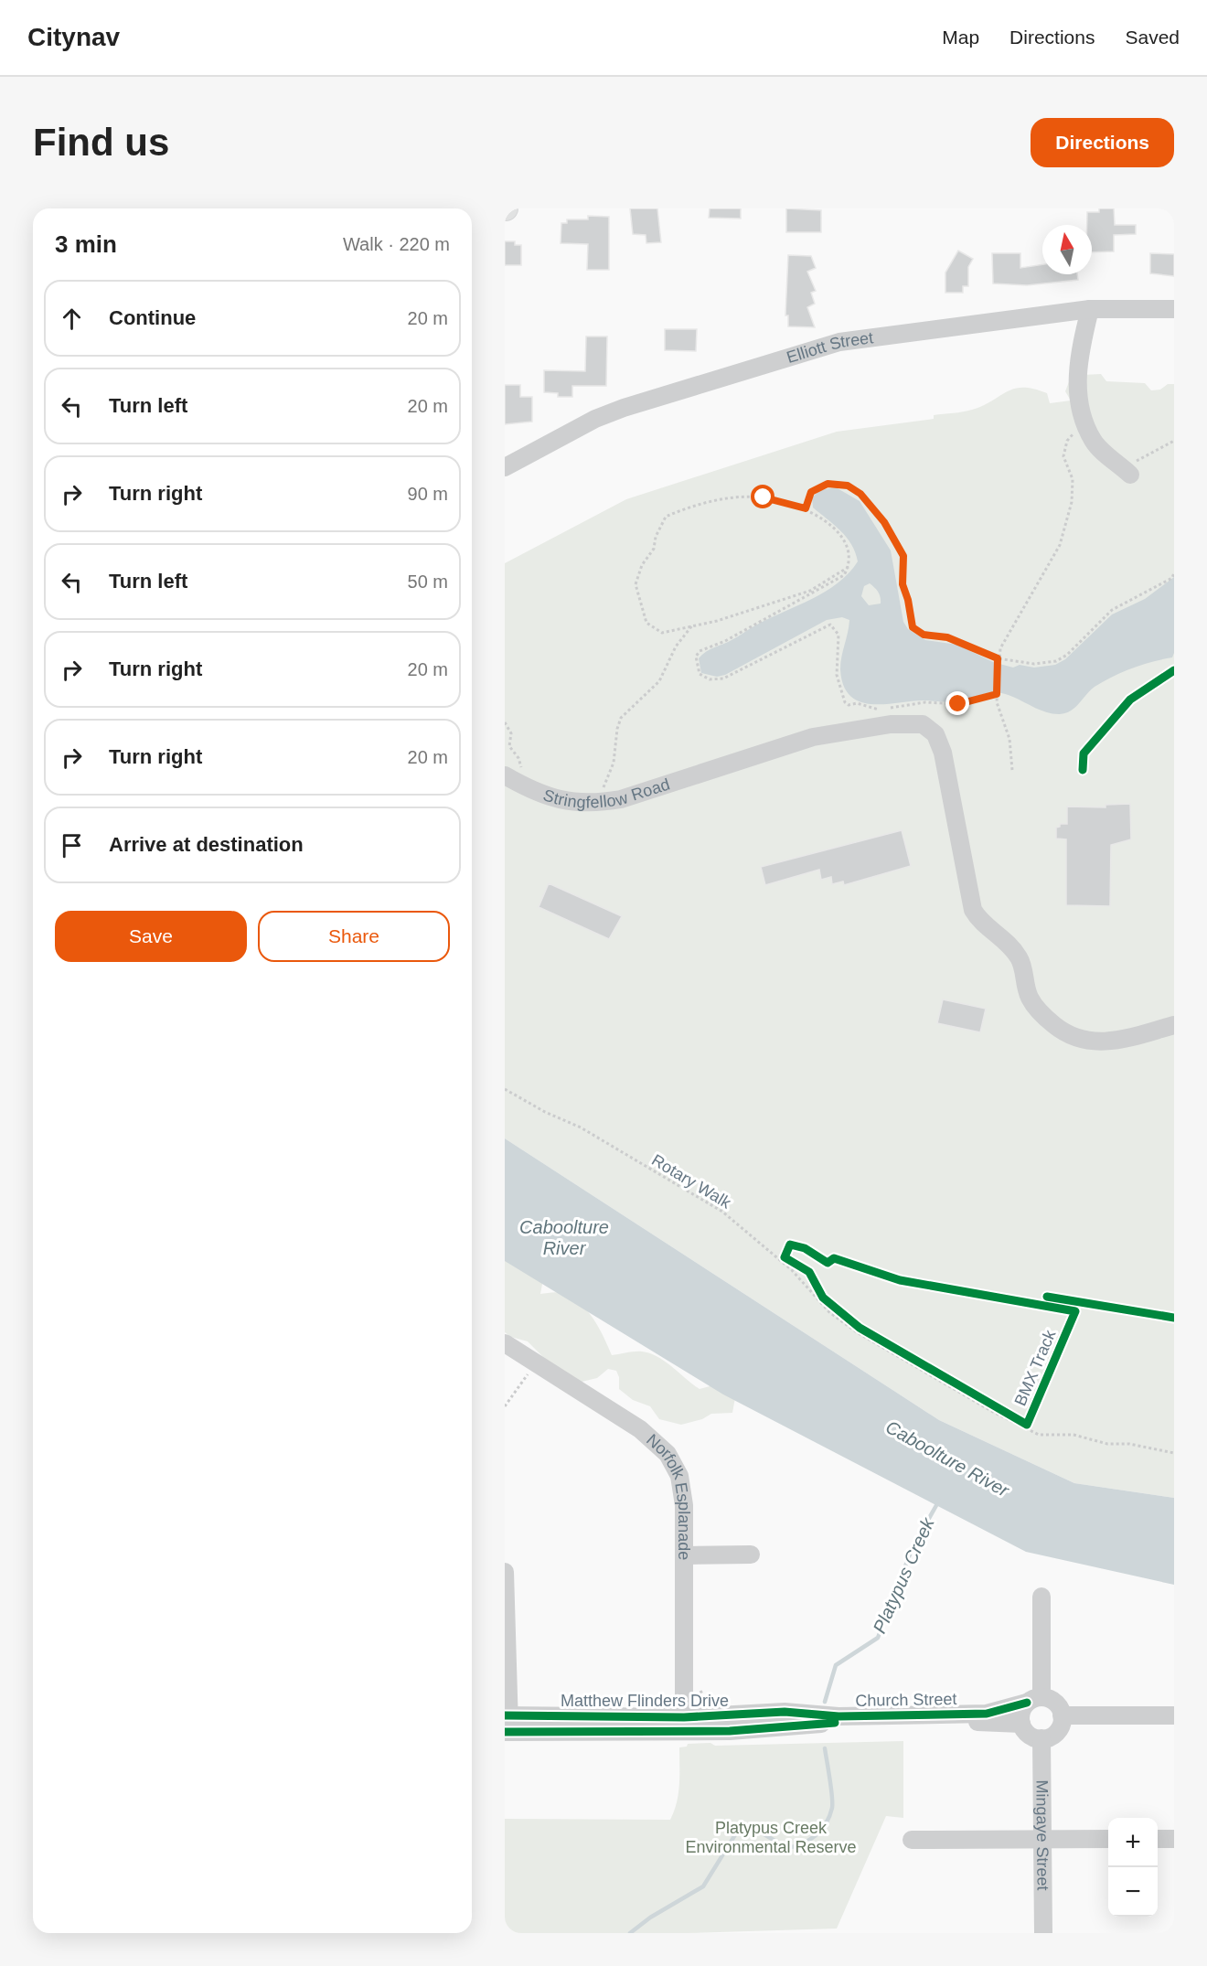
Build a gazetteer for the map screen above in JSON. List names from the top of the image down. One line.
{"streets":{"street":["Elliott Street","Stringfellow Road","Norfolk Esplanade","Church Street","Matthew Flinders Drive","Mingaye Street"],"path":["Rotary Walk"],"cycle path":["BMX Track"]},"crossings":[["Norfolk Esplanade","Matthew Flinders Drive"],["Church Street","Matthew Flinders Drive"],["Church Street","Mingaye Street"]],"water":["Caboolture River","Platypus Creek"],"parks":["Platypus Creek Environmental Reserve"],"north":"top","page":{"header":"Citynav","nav":["Map","Directions","Saved"],"buttons":["Directions",["Save","Share"]],"title":"Find us","heading":["3 min","Walk · 220 m"],"list":[["Continue","20 m"],["Turn left","20 m"],["Turn right","90 m"],["Turn left","50 m"],["Turn right","20 m"],["Turn right","20 m"],"Arrive at destination"],"map_buttons":["+","−"]}}
